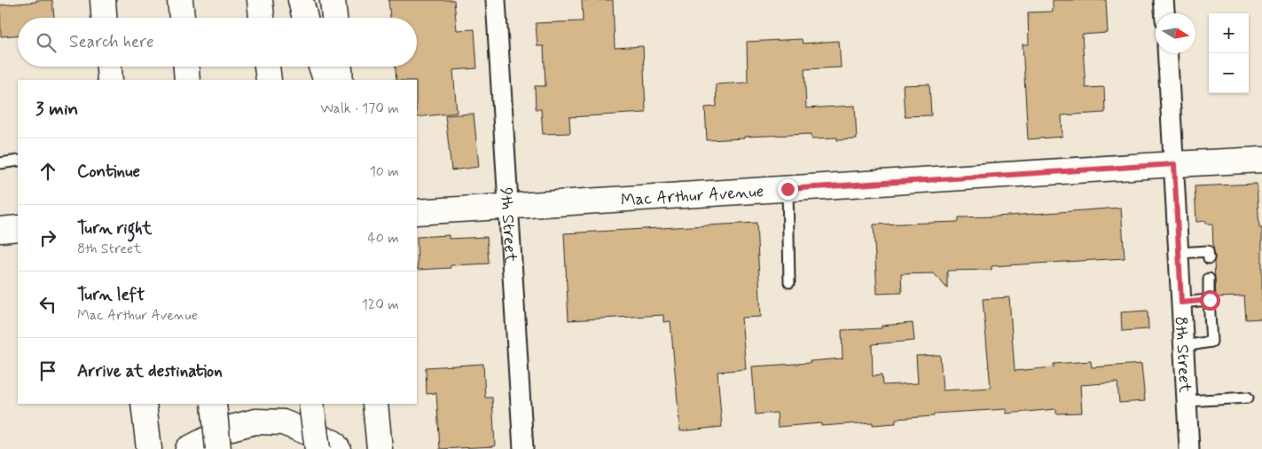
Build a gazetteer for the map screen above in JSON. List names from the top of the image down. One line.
{"streets":{"main road":["Mac Arthur Avenue"],"street":["9th Street","8th Street"]},"crossings":[["Mac Arthur Avenue","9th Street"],["Mac Arthur Avenue","8th Street"]],"north":"right","page":{"map_buttons":["+","−"],"search":"Search here","heading":["3 min","Walk · 170 m"],"list":[["Continue","10 m"],["Turn right","8th Street","40 m"],["Turn left","Mac Arthur Avenue","120 m"],"Arrive at destination"]}}
